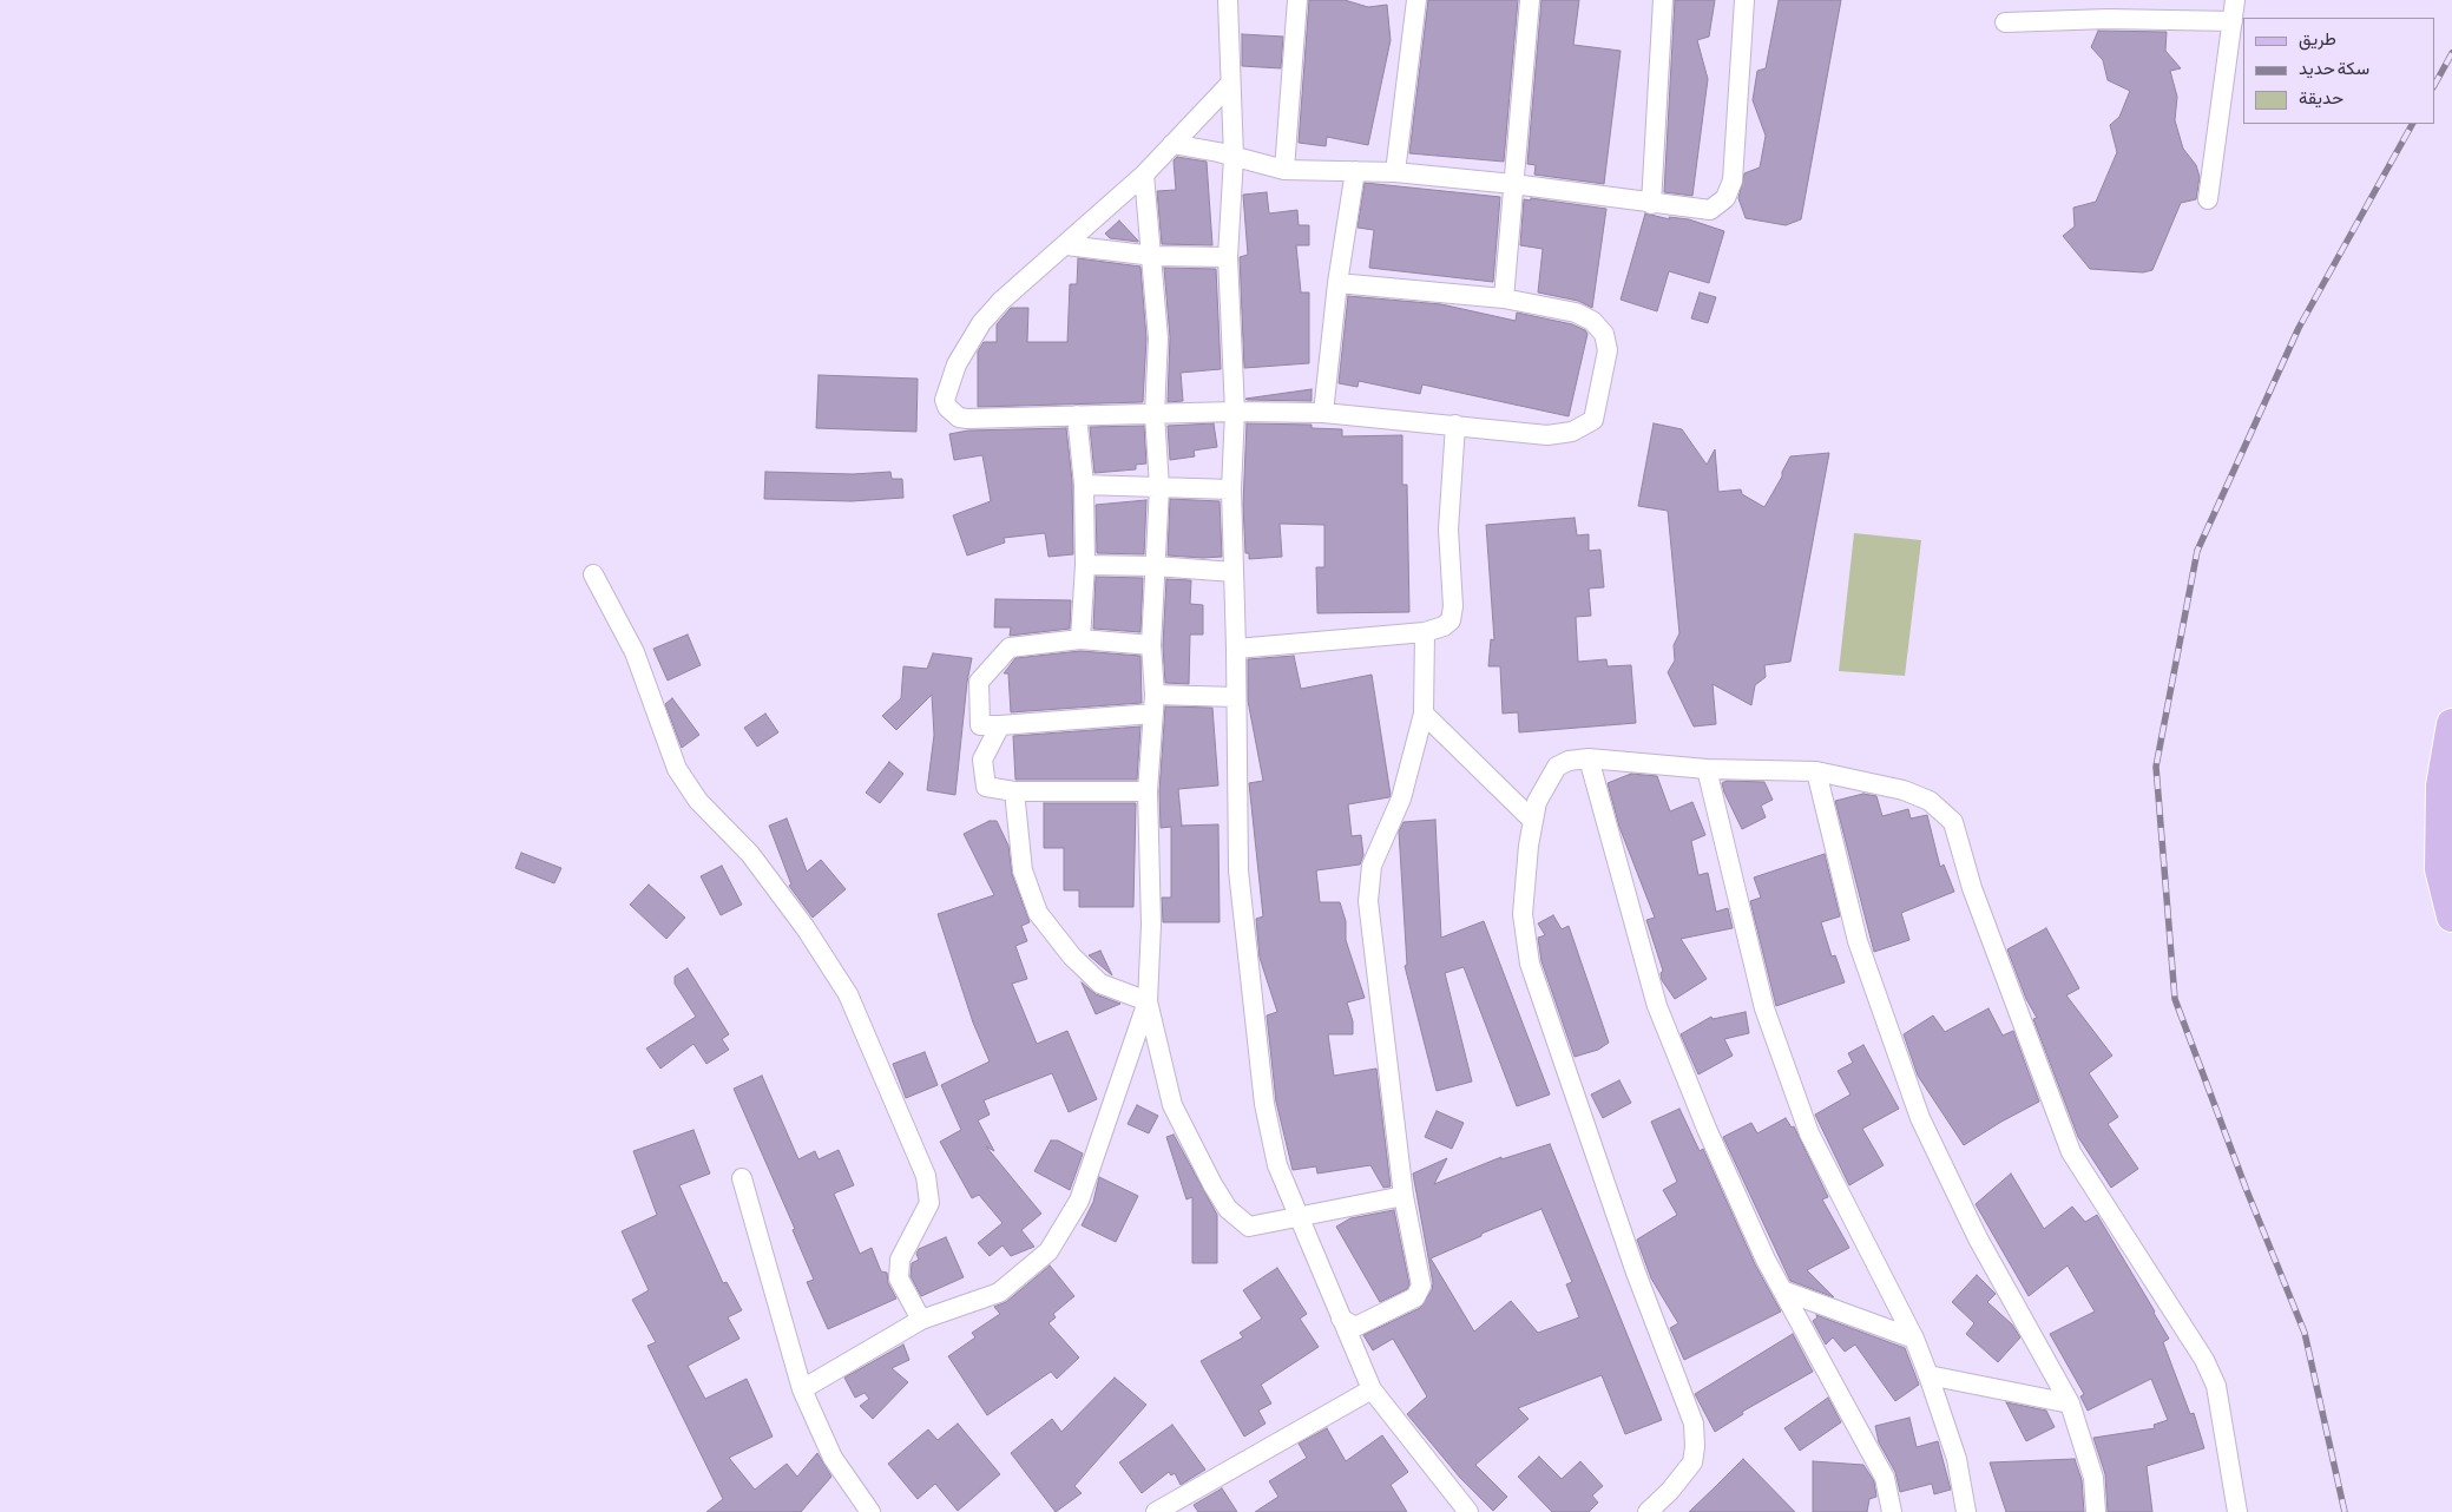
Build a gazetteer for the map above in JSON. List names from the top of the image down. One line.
{"legend":["طريق","سكة حديد","حديقة"]}
